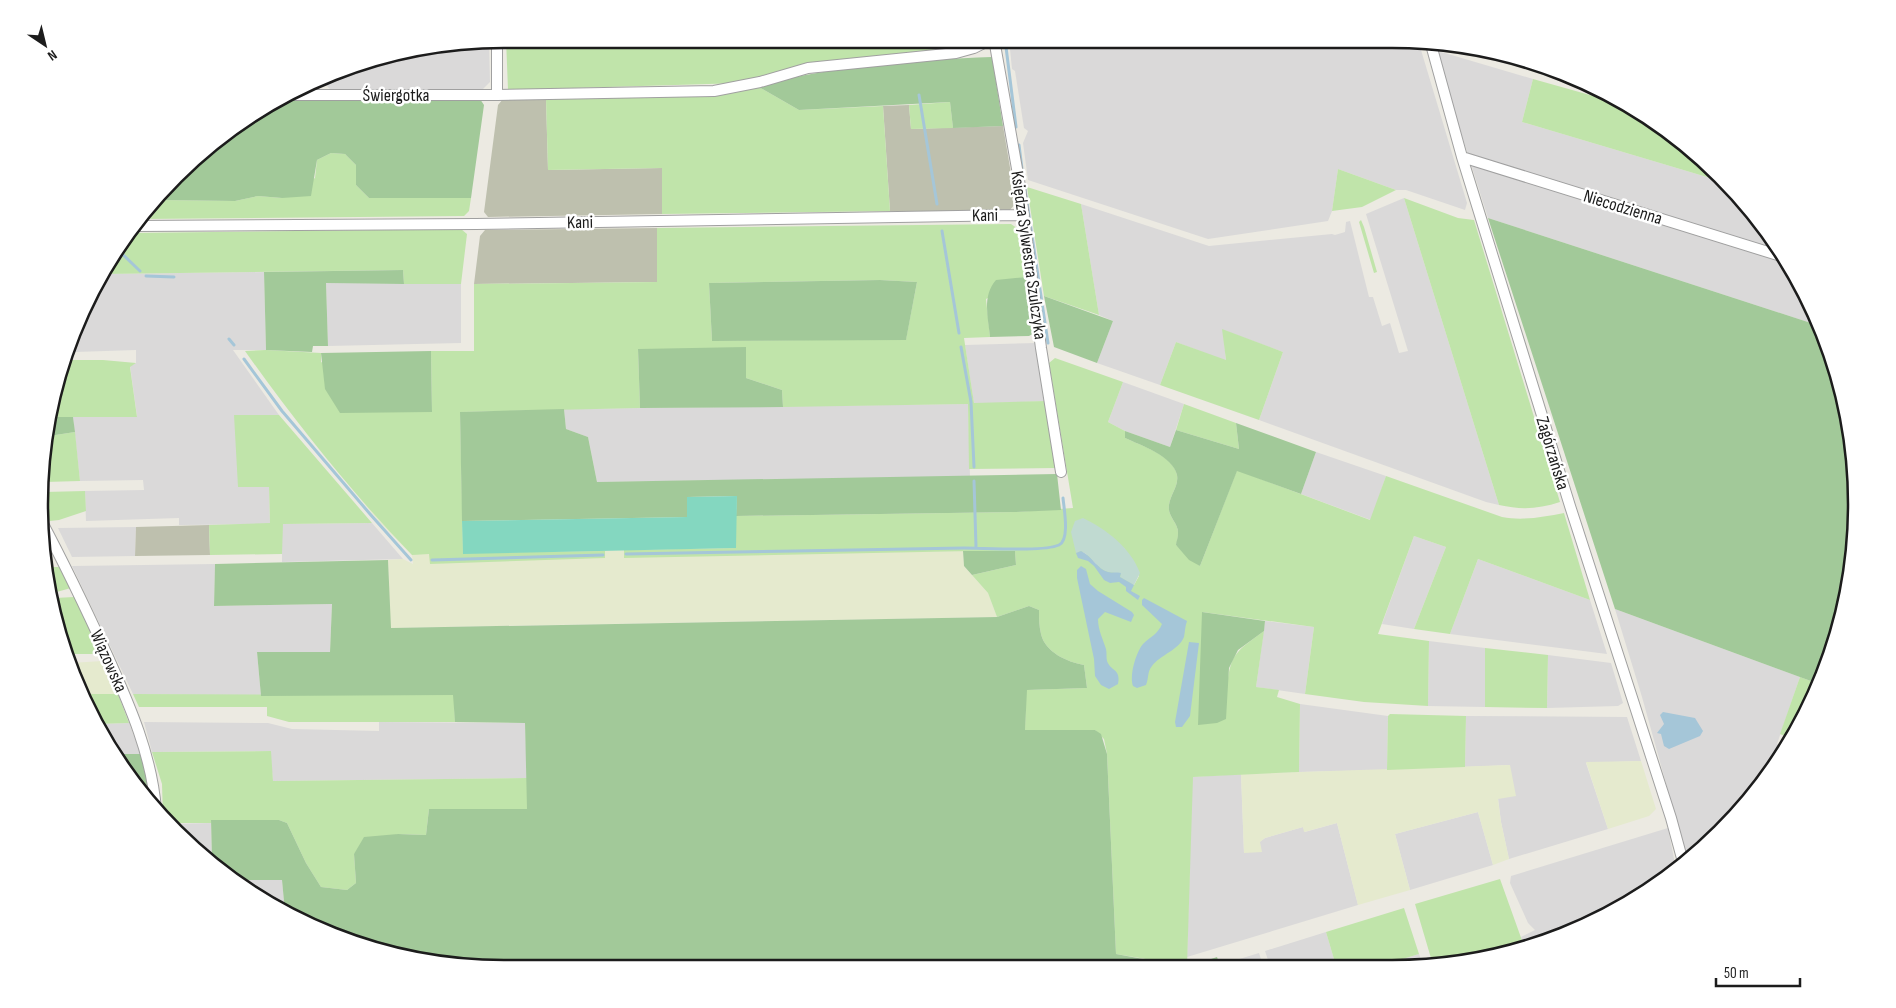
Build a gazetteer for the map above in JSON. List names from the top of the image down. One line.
{"streets":{"street":["Świergotka","Niecodzienna","Kani","Księdza Sylwestra Szulczyka","Zagórzańska","Wiązowska"]},"crossings":[["Niecodzienna","Zagórzańska"],["Kani","Księdza Sylwestra Szulczyka"]],"scale_bar":"50 m","north":"bottom right"}
